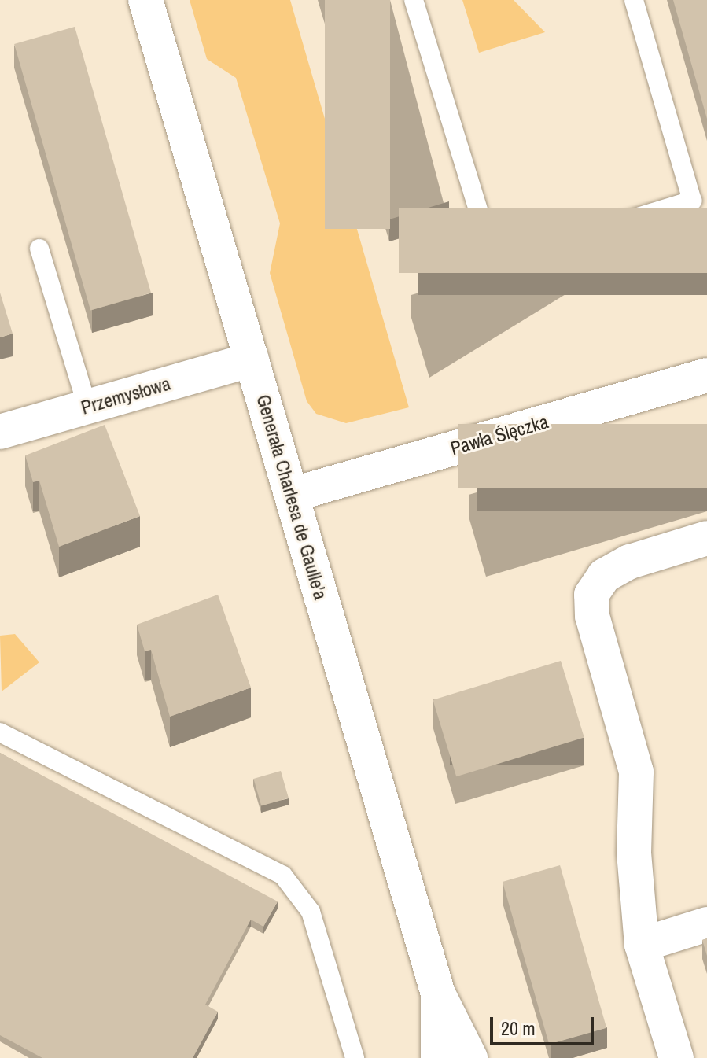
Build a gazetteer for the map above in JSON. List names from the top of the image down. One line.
{"streets":{"street":["Przemysłowa","Pawła Ślęczka","Generała Charlesa de Gaulle'a"]},"crossings":[["Przemysłowa","Generała Charlesa de Gaulle'a"],["Pawła Ślęczka","Generała Charlesa de Gaulle'a"]],"scale_bar":"20 m"}
